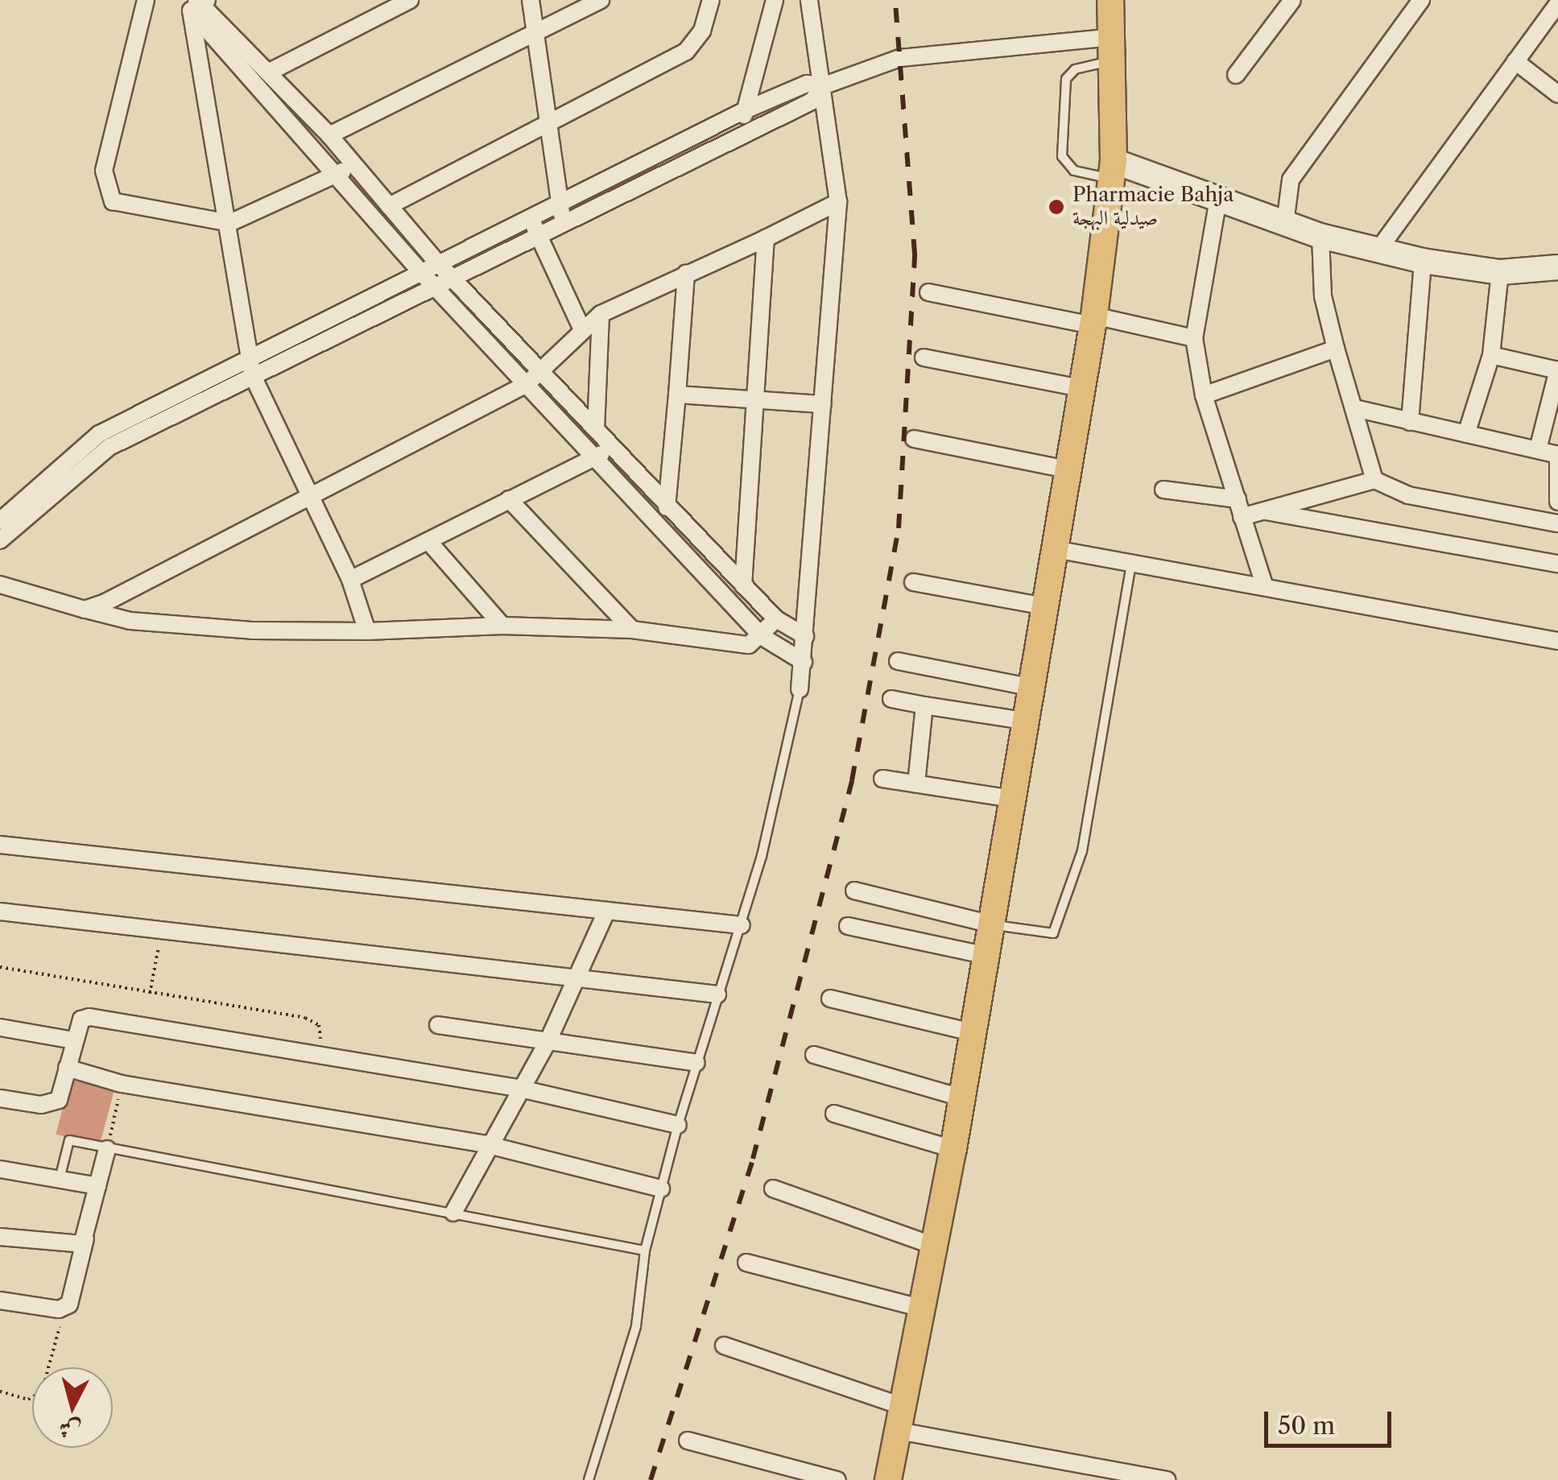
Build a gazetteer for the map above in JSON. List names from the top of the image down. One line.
{"places":["Pharmacie Bahja صيدلية البهجة"],"scale_bar":"50 m","north":"bottom"}
